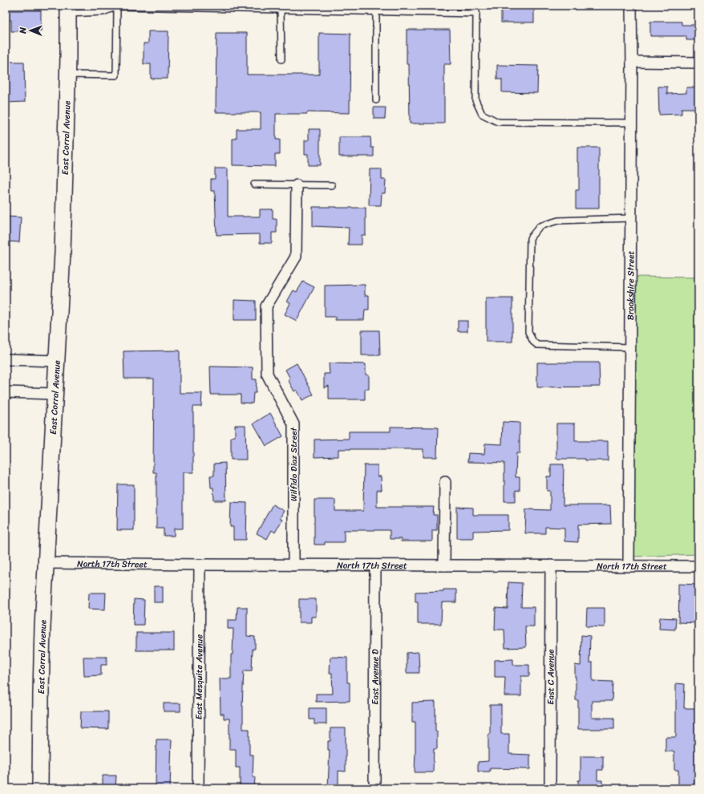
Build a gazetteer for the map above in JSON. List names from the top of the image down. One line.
{"streets":{"main road":["East Corral Avenue"],"street":["Brookshire Street","Wilfido Diaz Street","North 17th Street","East Mesquite Avenue","East Avenue D","East C Avenue"]},"crossings":[["East Corral Avenue","North 17th Street"],["Brookshire Street","North 17th Street"],["Wilfido Diaz Street","North 17th Street"],["North 17th Street","East Mesquite Avenue"],["North 17th Street","East Avenue D"],["North 17th Street","East C Avenue"]],"north":"left"}
